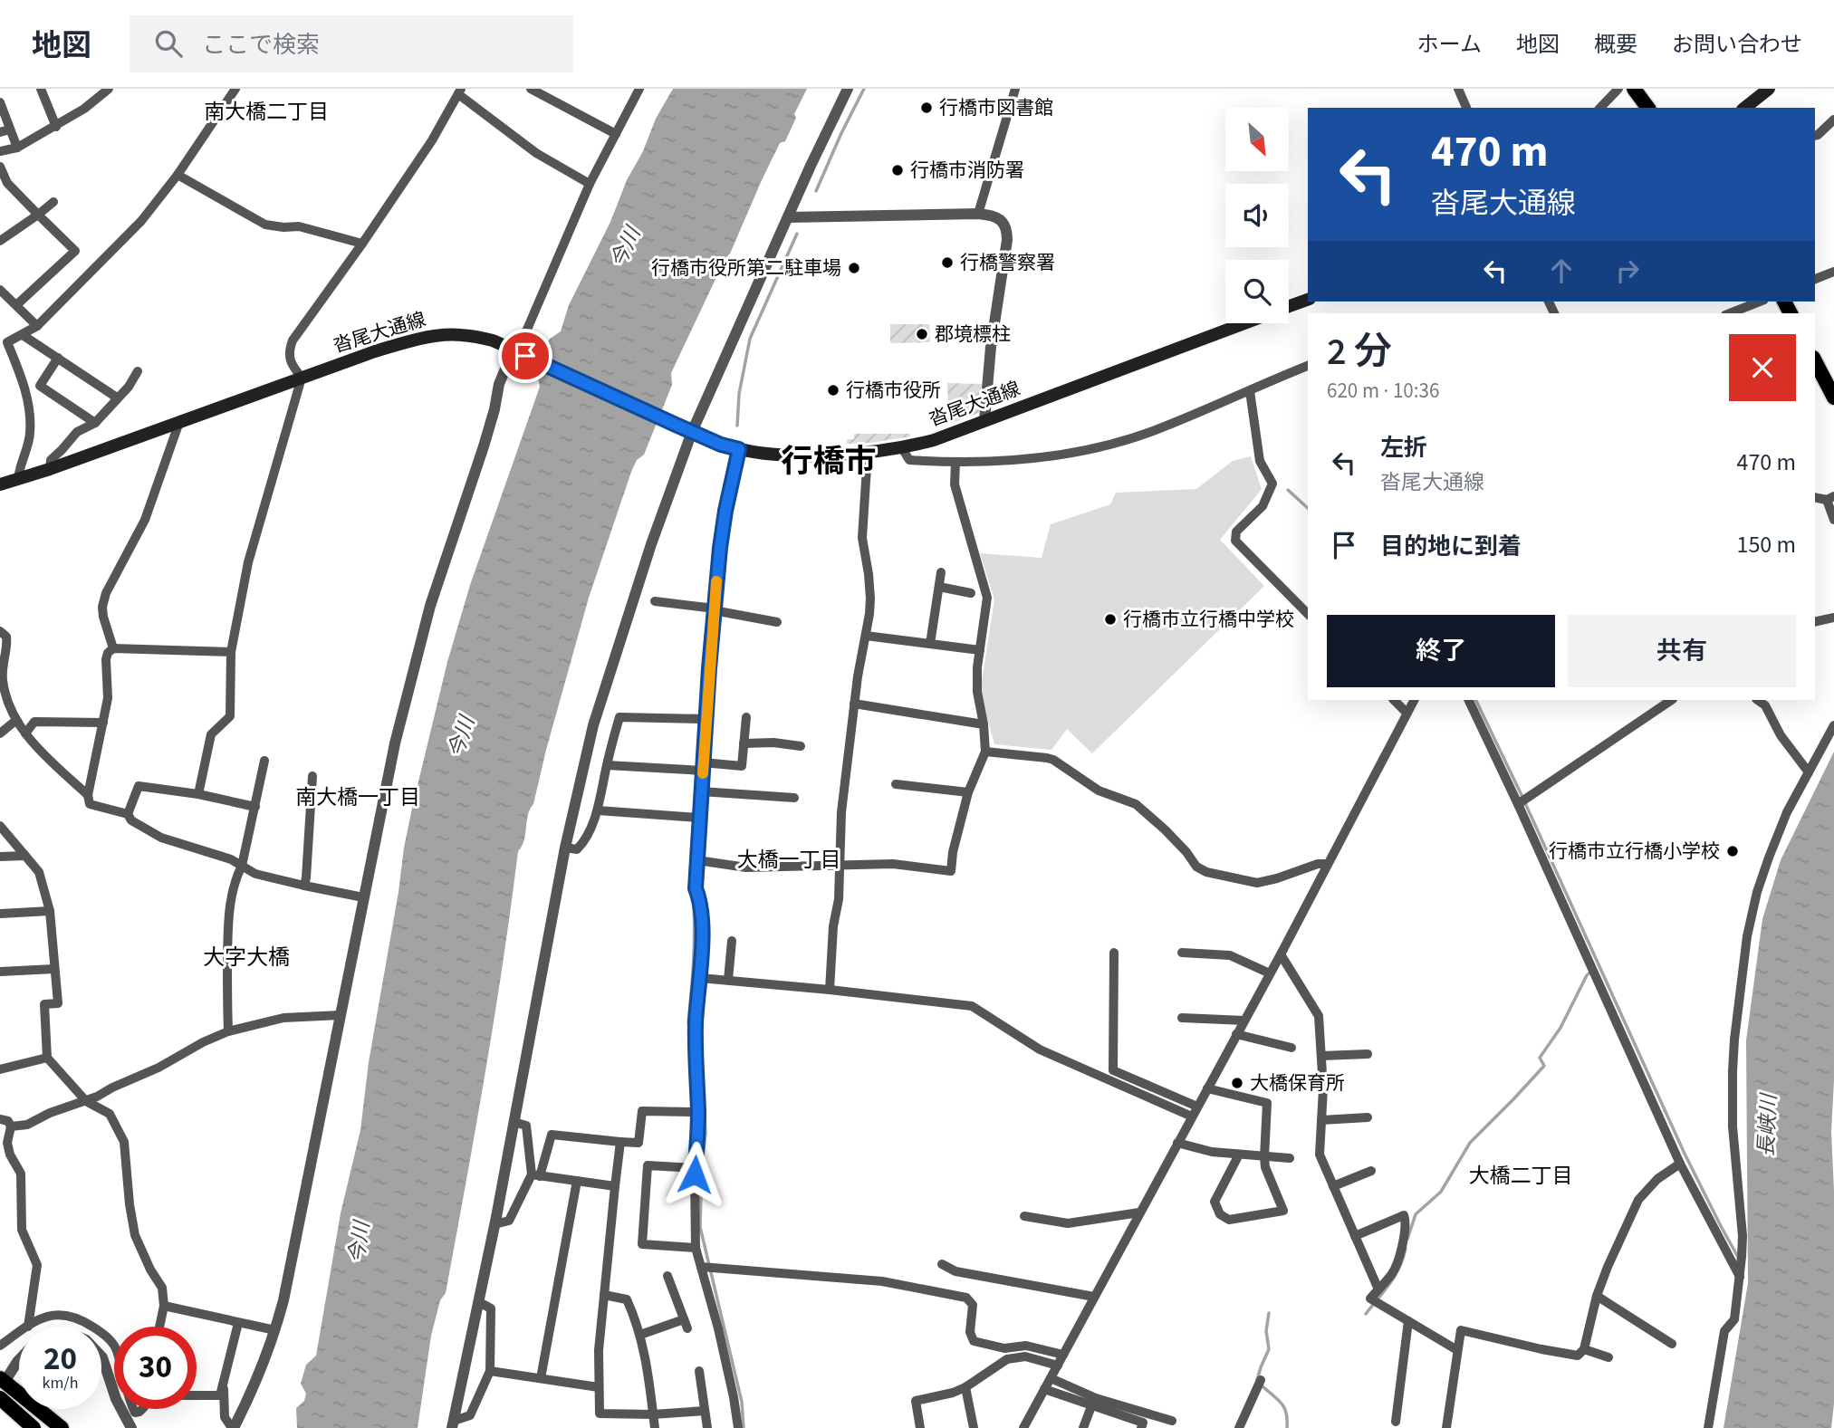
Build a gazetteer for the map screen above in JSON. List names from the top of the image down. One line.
{"streets":{"main road":["沓尾大通線"]},"districts":["南大橋二丁目","行橋市","南大橋一丁目","大橋一丁目","大字大橋","大橋二丁目"],"water":["今川","長峡川"],"places":["行橋市図書館","行橋市消防署","行橋警察署","行橋市役所第二駐車場","郡境標柱","行橋市役所","行橋市立行橋中学校","行橋市立行橋小学校","大橋保育所"],"north":"bottom right","page":{"header":"地図","search":"ここで検索","nav":["ホーム","地図","概要","お問い合わせ"],"turn":["470 m","沓尾大通線"],"heading":["2 分","620 m · 10:36"],"list":[{"name":"左折","note":"沓尾大通線","value":"470 m"},{"name":"目的地に到着","value":"150 m"}],"buttons":["終了","共有"],"speed":"20 km/h","limit":"30"}}
